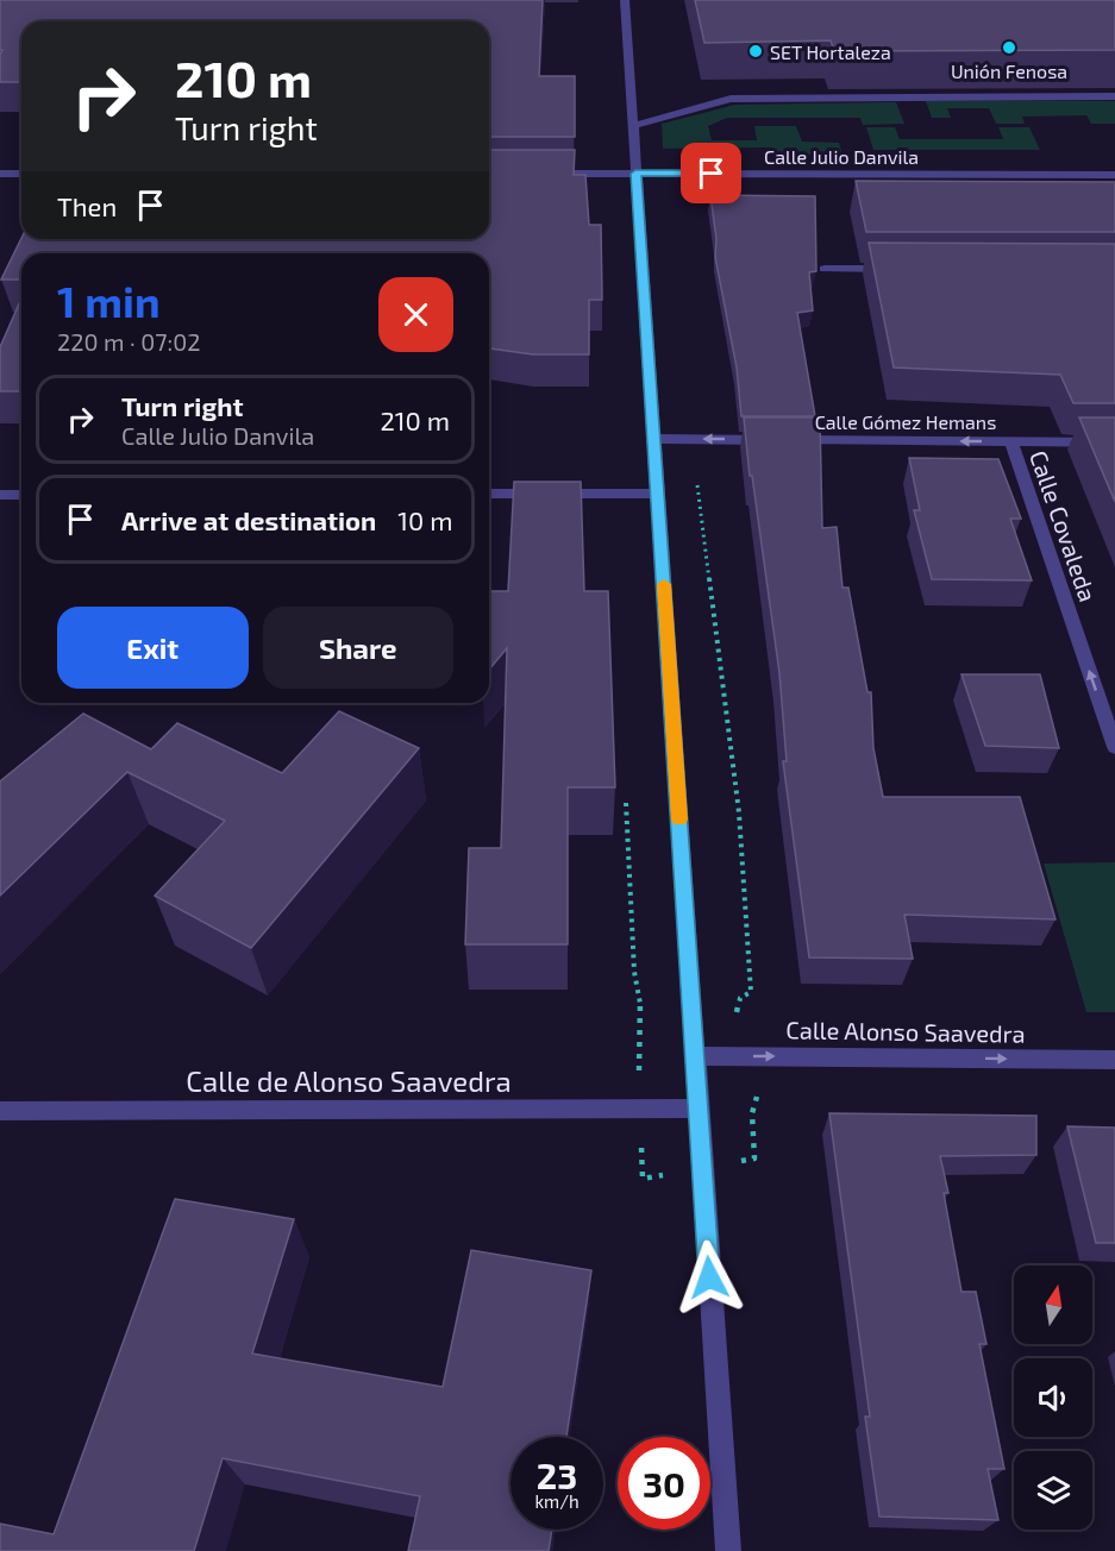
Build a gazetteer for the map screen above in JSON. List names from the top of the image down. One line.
{"streets":{"street":["Calle Julio Danvila","Calle Gómez Hemans","Calle Covaleda","Calle Alonso Saavedra","Calle de Alonso Saavedra"]},"crossings":[["Calle Gómez Hemans","Calle Covaleda"]],"one_way":["Calle Gómez Hemans","Calle Covaleda","Calle Alonso Saavedra"],"places":["Unión Fenosa","SET Hortaleza"],"north":"top","page":{"turn":["210 m","Turn right"],"then":"Then","heading":["1 min","220 m · 07:02"],"list":[{"name":"Turn right","note":"Calle Julio Danvila","value":"210 m"},{"name":"Arrive at destination","value":"10 m"}],"buttons":["Exit","Share"],"speed":"23 km/h","limit":"30"}}
